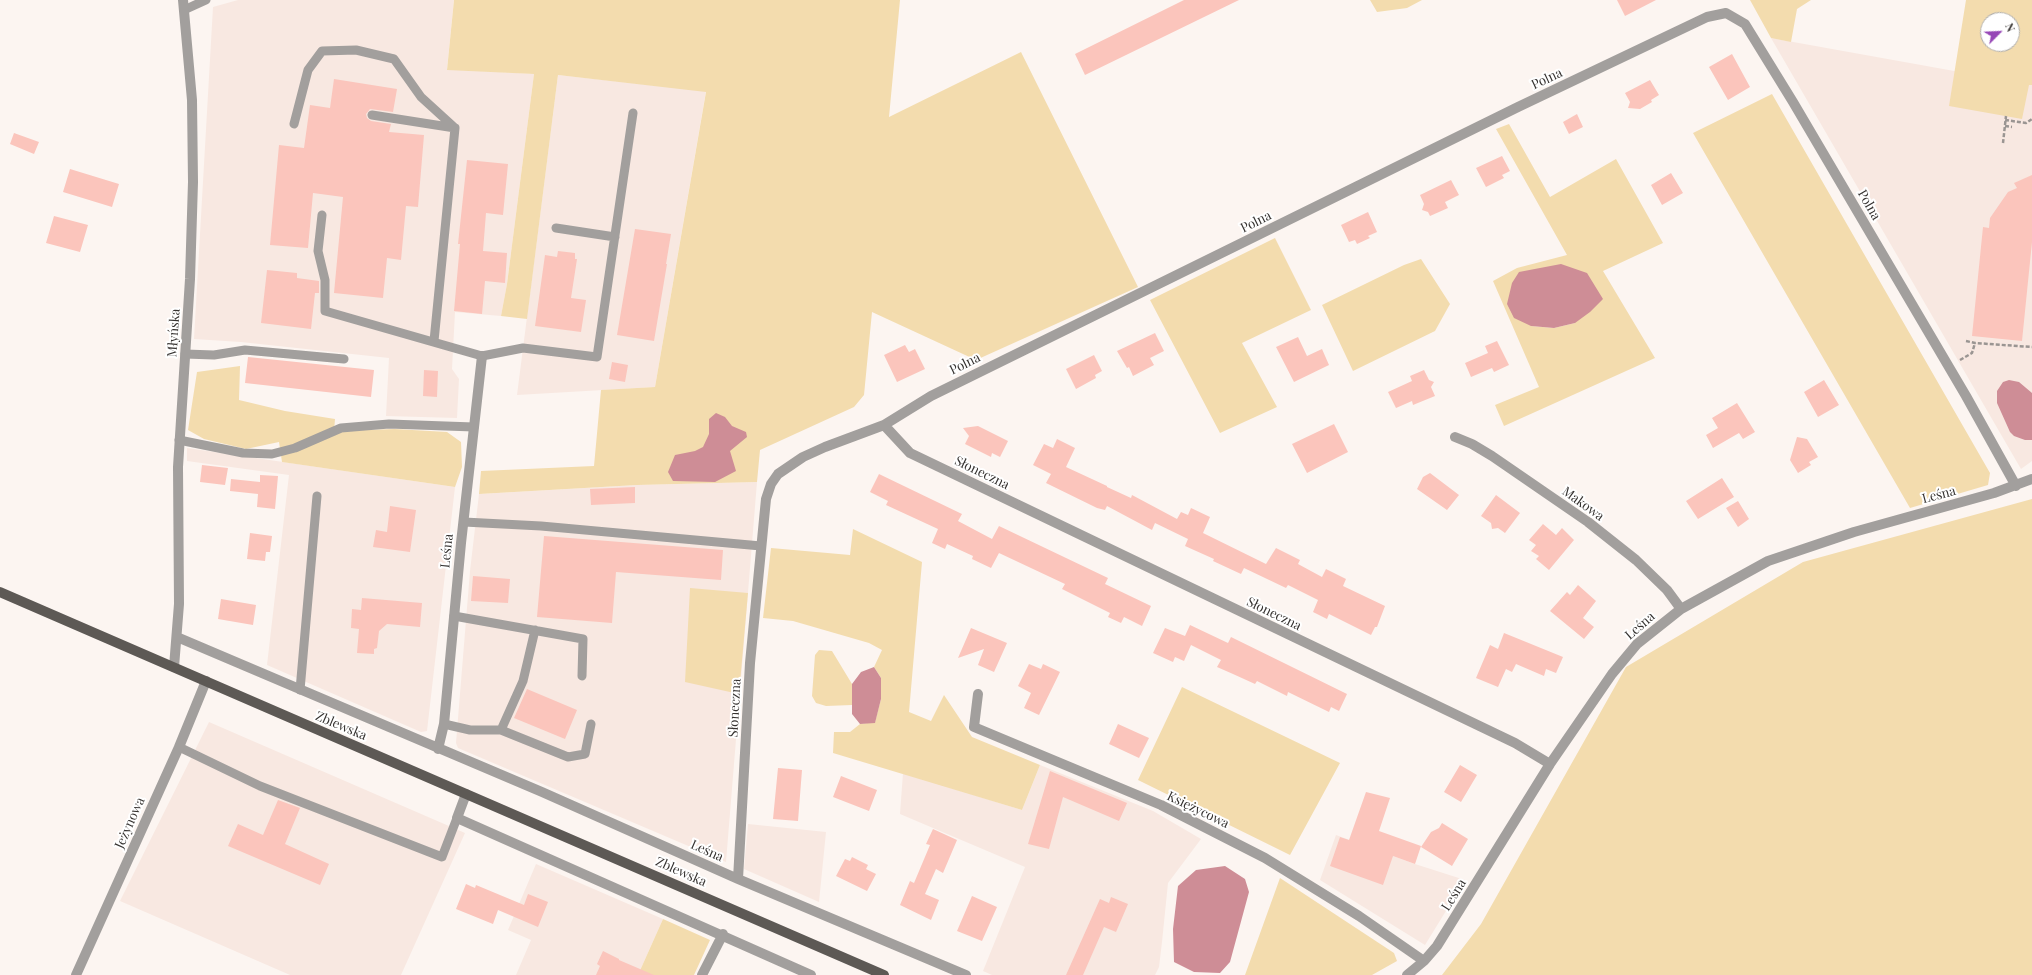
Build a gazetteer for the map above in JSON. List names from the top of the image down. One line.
{"streets":{"main road":["Zblewska"],"street":["Polna","Młyńska","Słoneczna","Leśna","Makowa","Księżycowa","Jeżynowa"]},"crossings":[["Polna","Słoneczna"],["Polna","Leśna"],["Młyńska","Leśna"],["Młyńska","Zblewska"],["Słoneczna","Leśna"],["Leśna","Makowa"],["Leśna","Księżycowa"],["Zblewska","Jeżynowa"]],"north":"top right"}
